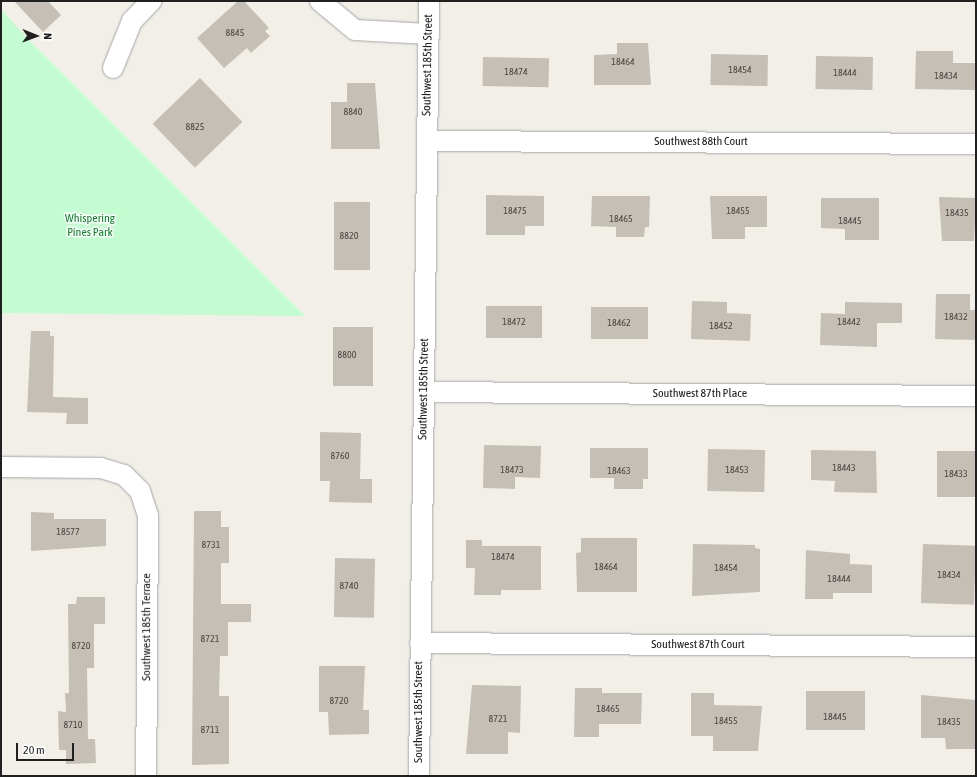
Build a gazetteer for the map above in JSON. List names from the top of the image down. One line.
{"streets":{"street":["Southwest 185th Street","Southwest 88th Court","Southwest 87th Place","Southwest 185th Terrace","Southwest 87th Court"]},"crossings":[["Southwest 185th Street","Southwest 88th Court"],["Southwest 185th Street","Southwest 87th Place"],["Southwest 185th Street","Southwest 87th Court"]],"parks":["Whispering Pines Park"],"house_numbers":["8845","18464","18454","18474","18444","18434","8840","8825","18475","18455","18435","18465","18445","8820","18432","18472","18442","18462","18452","8800","8760","18443","18473","18453","18463","18433","18577","8731","18474","18464","18454","18434","18444","8740","8721","8720","8720","18465","18445","8721","18455","18435","8710","8711"],"scale_bar":"20 m","north":"right"}
